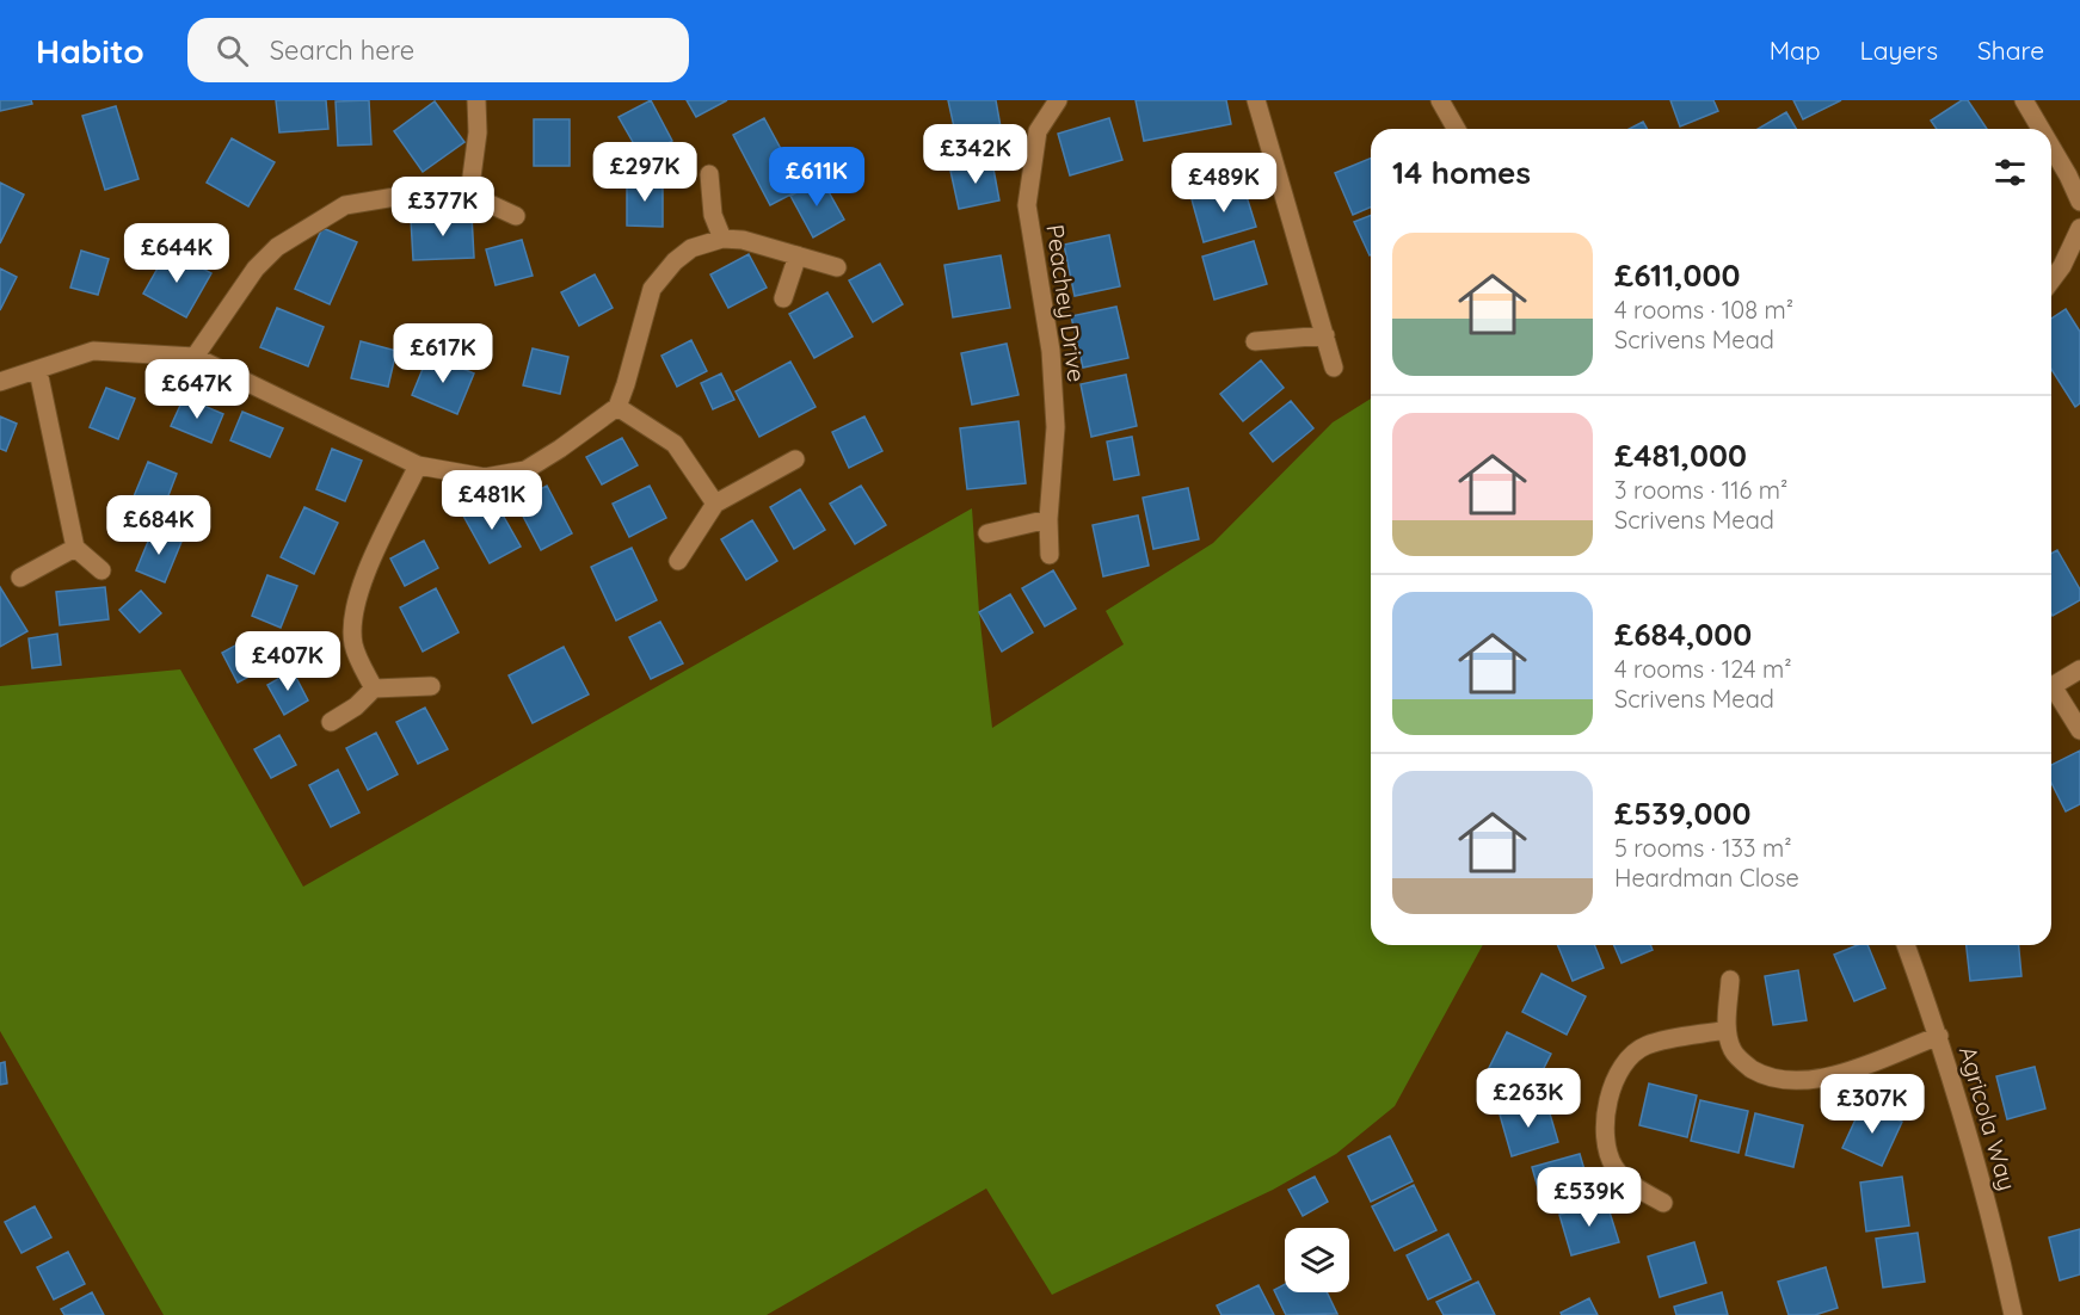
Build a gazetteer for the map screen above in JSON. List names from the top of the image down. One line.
{"streets":{"street":["Peachey Drive","Agricola Way"]},"page":{"header":"Habito","search":"Search here","nav":["Map","Layers","Share"],"price":["£342K","£297K","£611K","£489K","£377K","£644K","£617K","£647K","£481K","£684K","£407K","£263K","£307K","£539K"],"heading":"14 homes","list":[{"name":"£611,000","note":"4 rooms · 108 m² · Scrivens Mead"},{"name":"£481,000","note":"3 rooms · 116 m² · Scrivens Mead"},{"name":"£684,000","note":"4 rooms · 124 m² · Scrivens Mead"},{"name":"£539,000","note":"5 rooms · 133 m² · Heardman Close"}]}}
